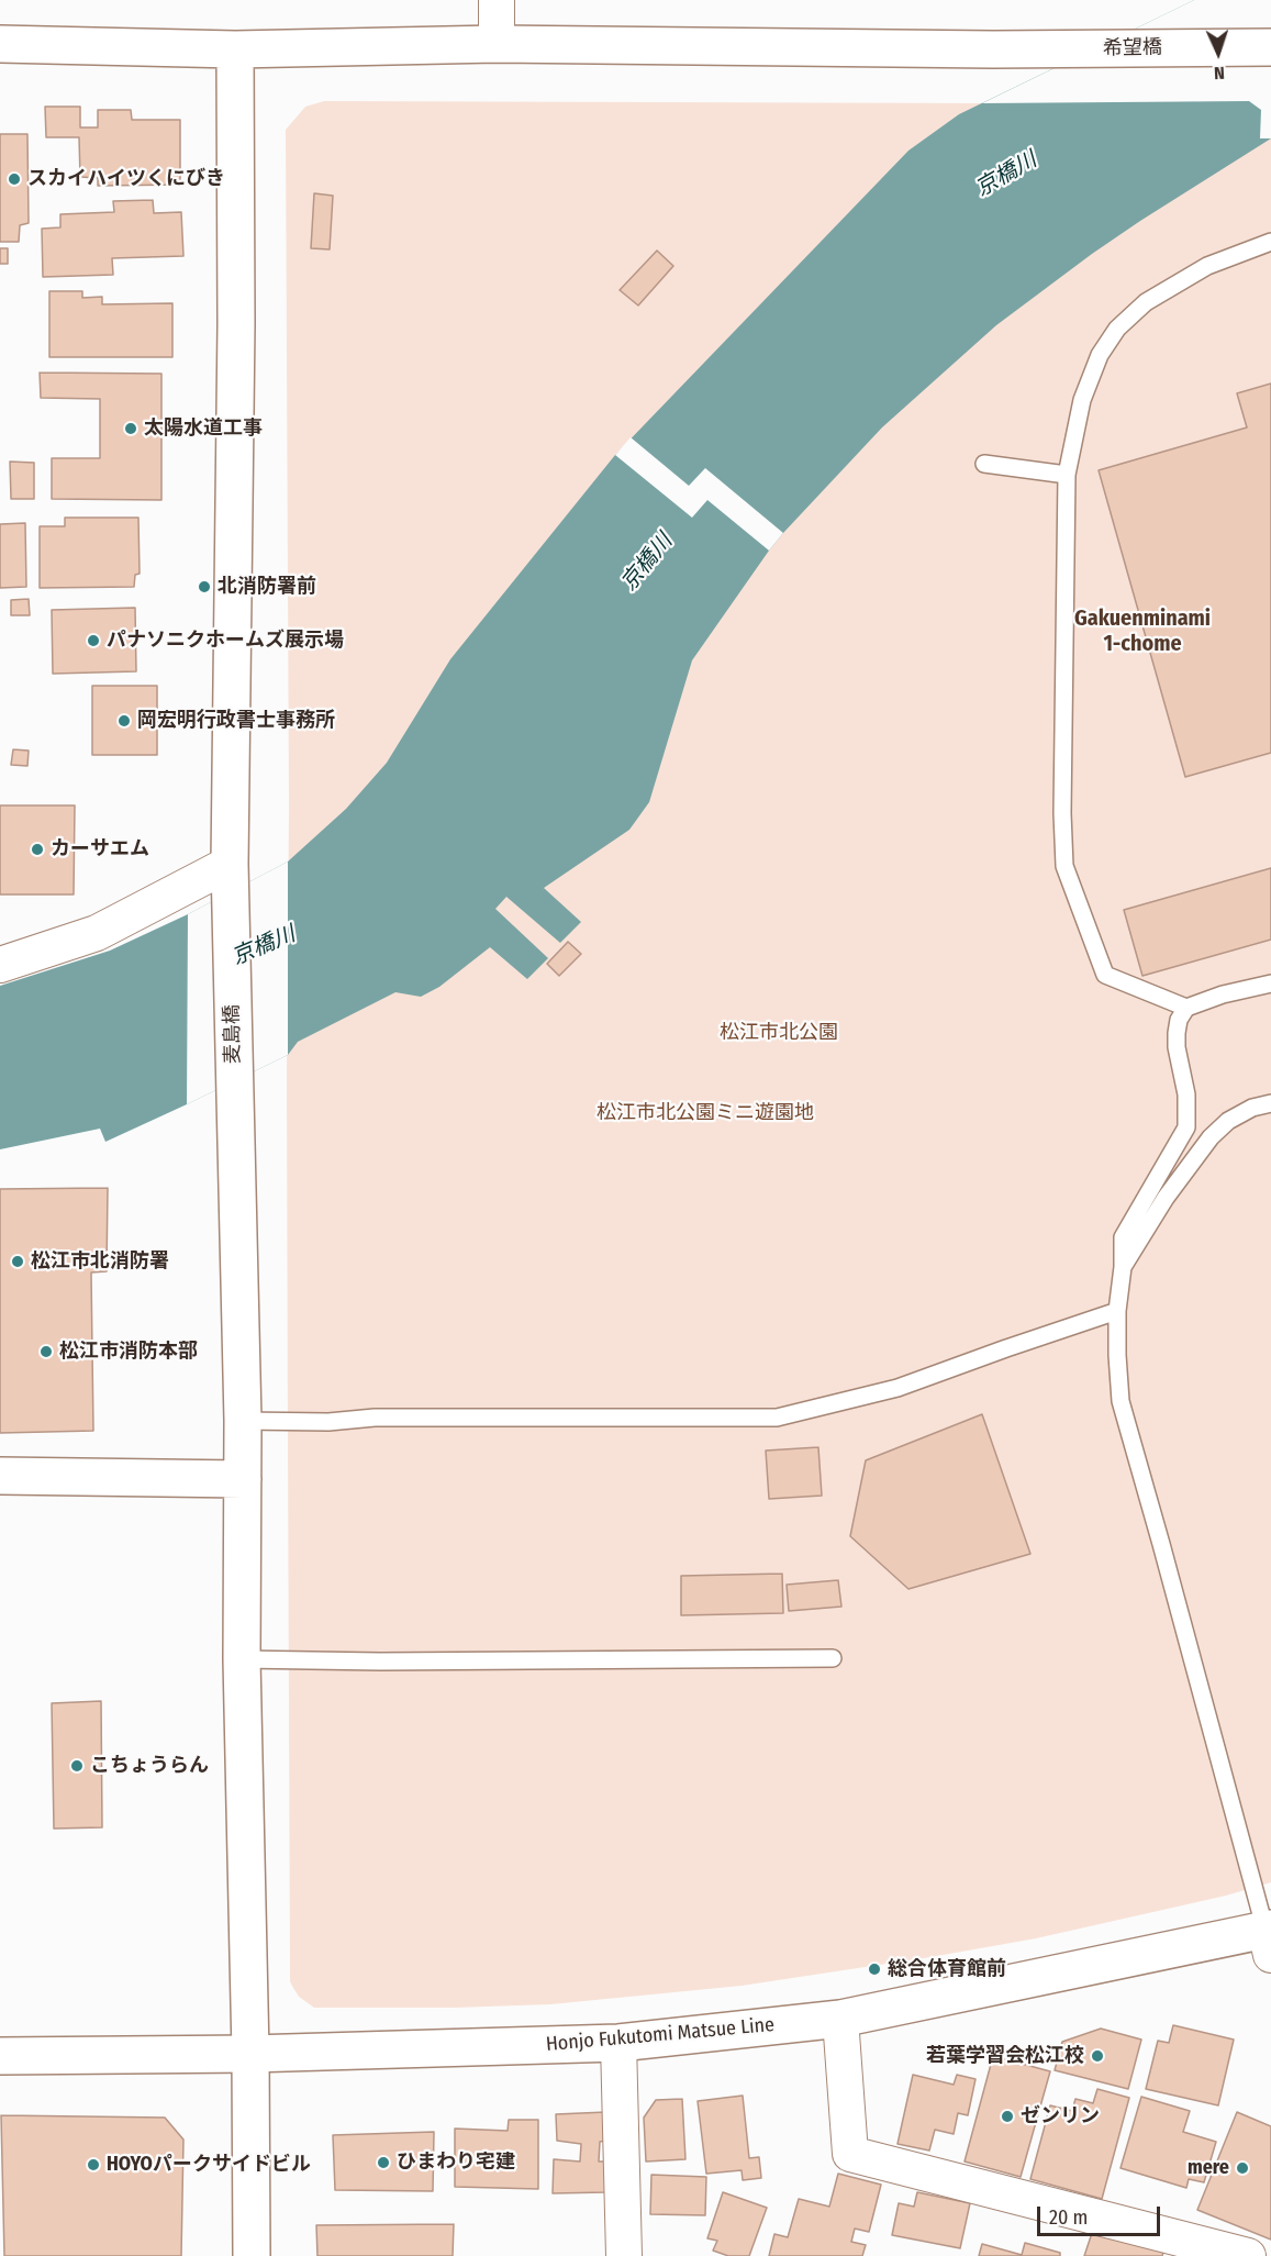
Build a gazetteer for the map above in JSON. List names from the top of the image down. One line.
{"streets":{"street":["希望橋","麦島橋","Honjo Fukutomi Matsue Line"]},"crossings":[["希望橋","麦島橋"],["麦島橋","Honjo Fukutomi Matsue Line"]],"districts":["Gakuenminami 1-chome"],"water":["京橋川"],"parks":["松江市北公園","松江市北公園ミニ遊園地"],"places":["スカイハイツくにびき","太陽水道工事","北消防署前","パナソニクホームズ展示場","岡宏明行政書士事務所","カーサエム","松江市北消防署","松江市消防本部","こちょうらん","総合体育館前","若葉学習会松江校","ゼンリン","ひまわり宅建","HOYOパークサイドビル","mere"],"scale_bar":"20 m","north":"bottom"}
